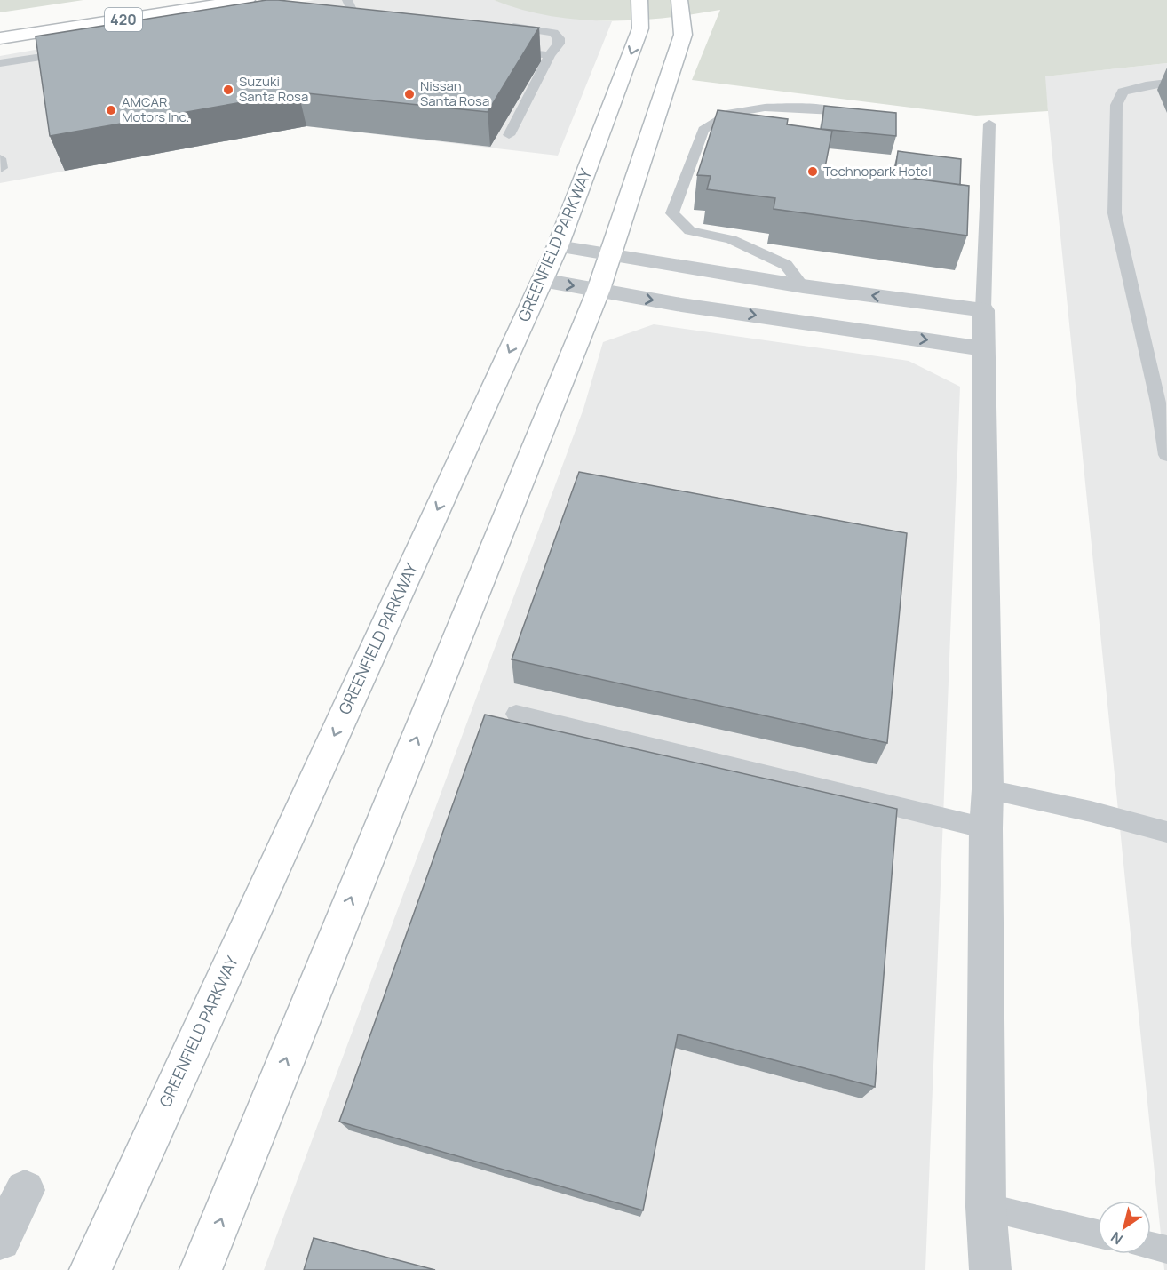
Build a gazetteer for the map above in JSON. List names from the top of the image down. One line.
{"streets":{"main road":["420","GREENFIELD PARKWAY"]},"places":["Suzuki Santa Rosa","Nissan Santa Rosa","AMCAR Motors Inc.","Technopark Hotel"],"north":"bottom left"}
